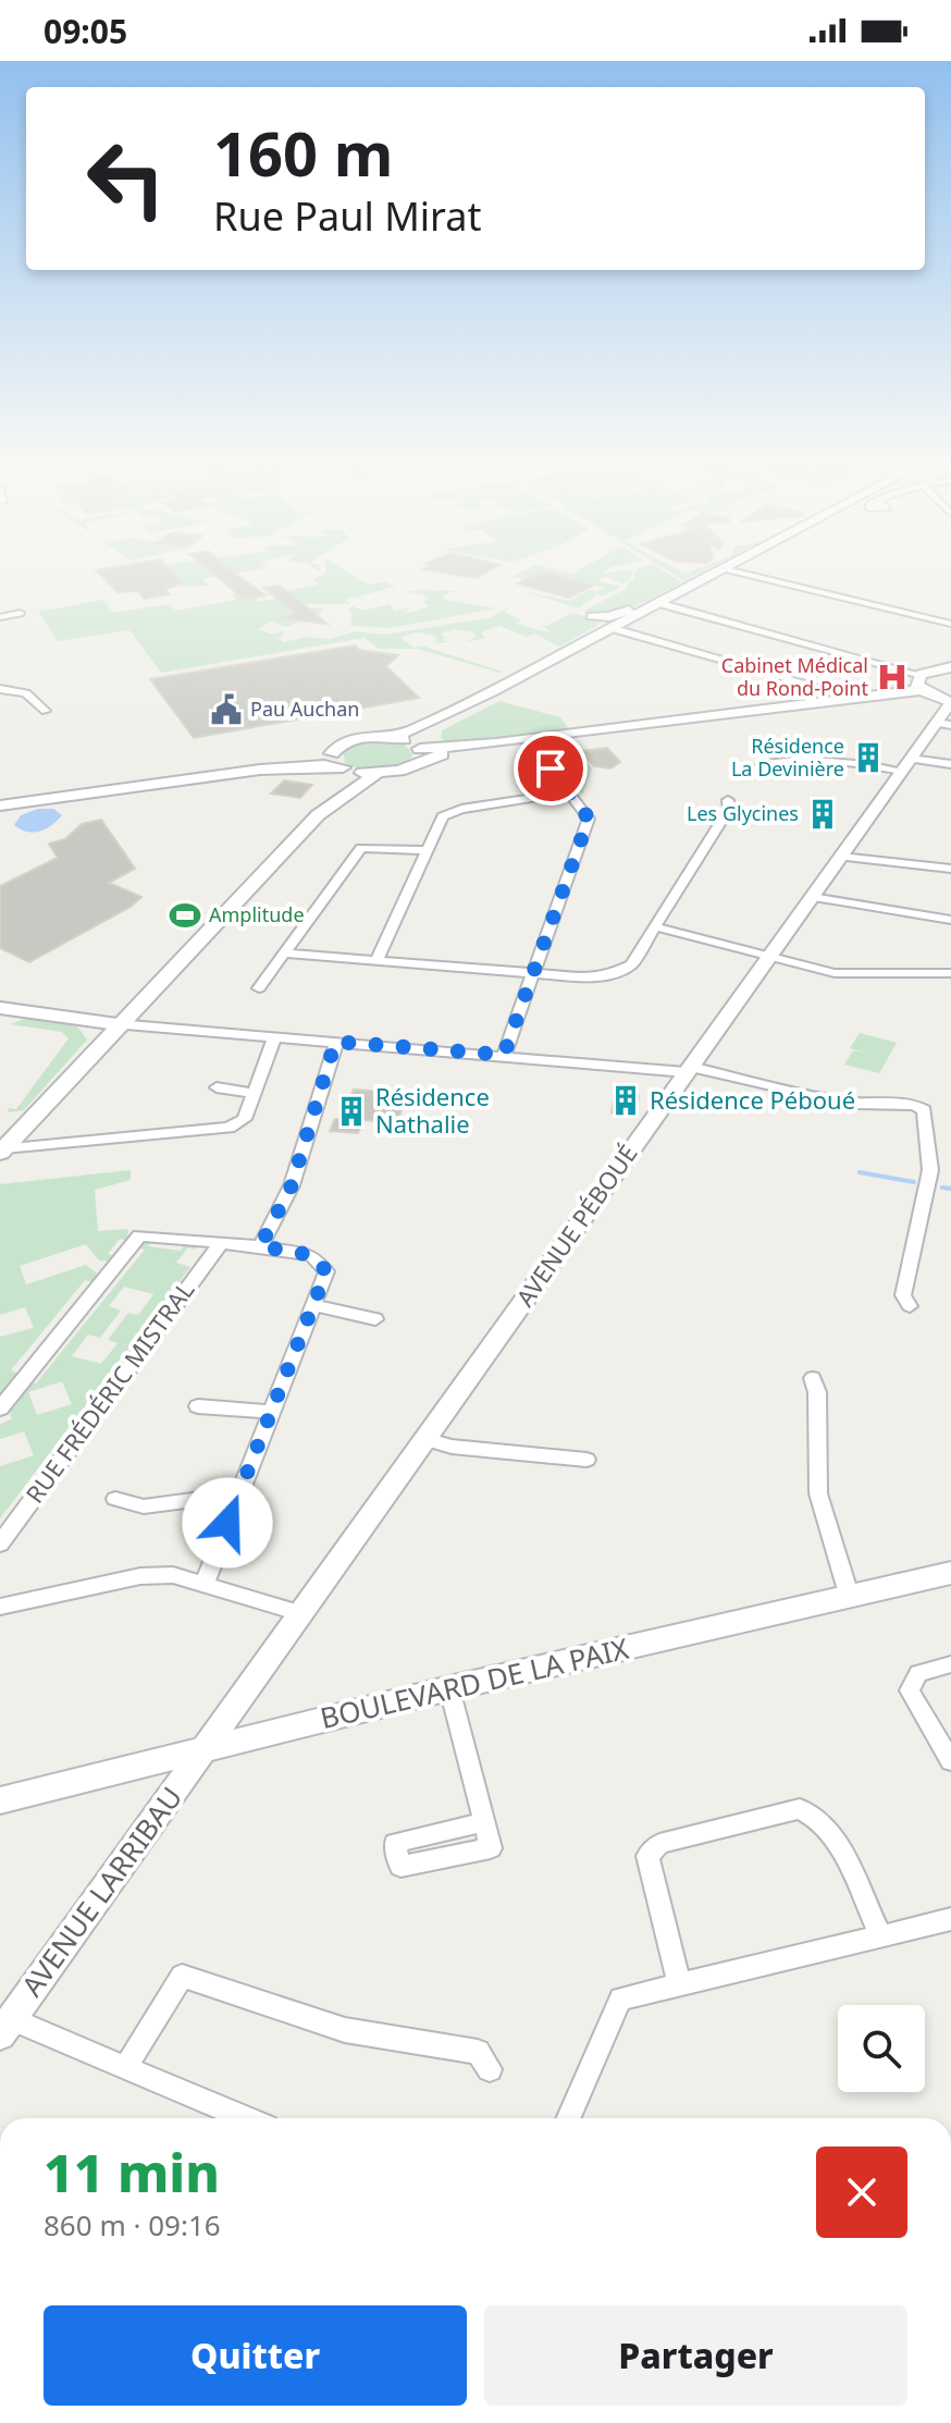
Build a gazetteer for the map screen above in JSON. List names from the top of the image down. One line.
{"streets":{"main road":["BOULEVARD DE LA PAIX"],"street":["AVENUE PÉBOUÉ","RUE FRÉDÉRIC MISTRAL","AVENUE LARRIBAU"]},"crossings":[["AVENUE PÉBOUÉ","BOULEVARD DE LA PAIX"],["AVENUE PÉBOUÉ","AVENUE LARRIBAU"],["BOULEVARD DE LA PAIX","AVENUE LARRIBAU"]],"places":{"hospital":["Cabinet Médical du Rond-Point"],"public building":["Pau Auchan"],"building":["Résidence La Devinière","Les Glycines","Résidence Péboué","Résidence Nathalie"],"sports":["Amplitude"]},"page":{"status":"09:05","turn":["160 m","Rue Paul Mirat"],"heading":["11 min","860 m · 09:16"],"buttons":["Quitter","Partager"]}}
